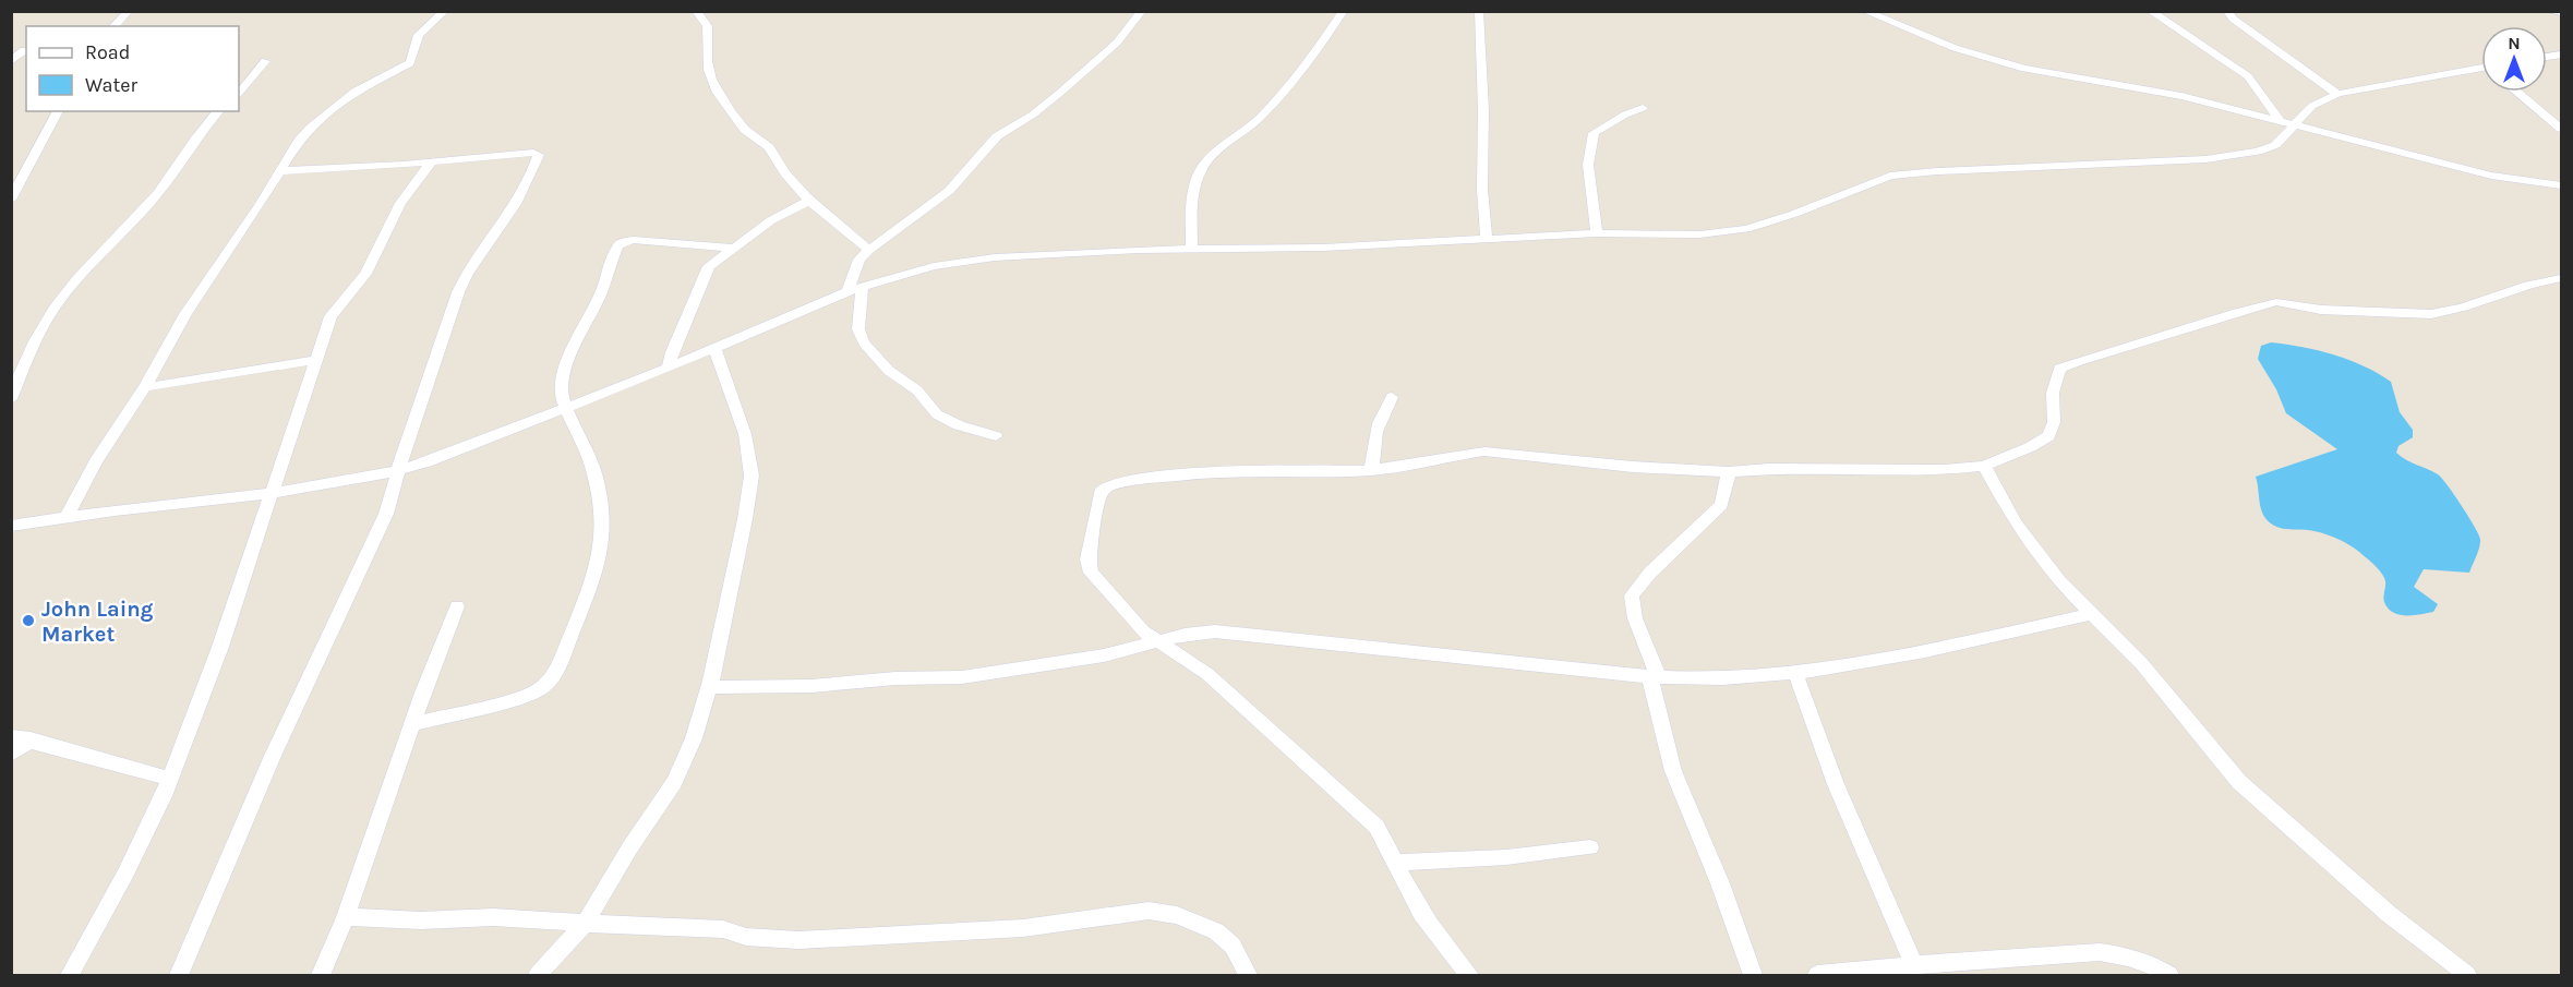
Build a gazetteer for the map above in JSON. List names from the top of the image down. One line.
{"places":["John Laing Market"],"legend":["Road","Water"],"north":"top"}
